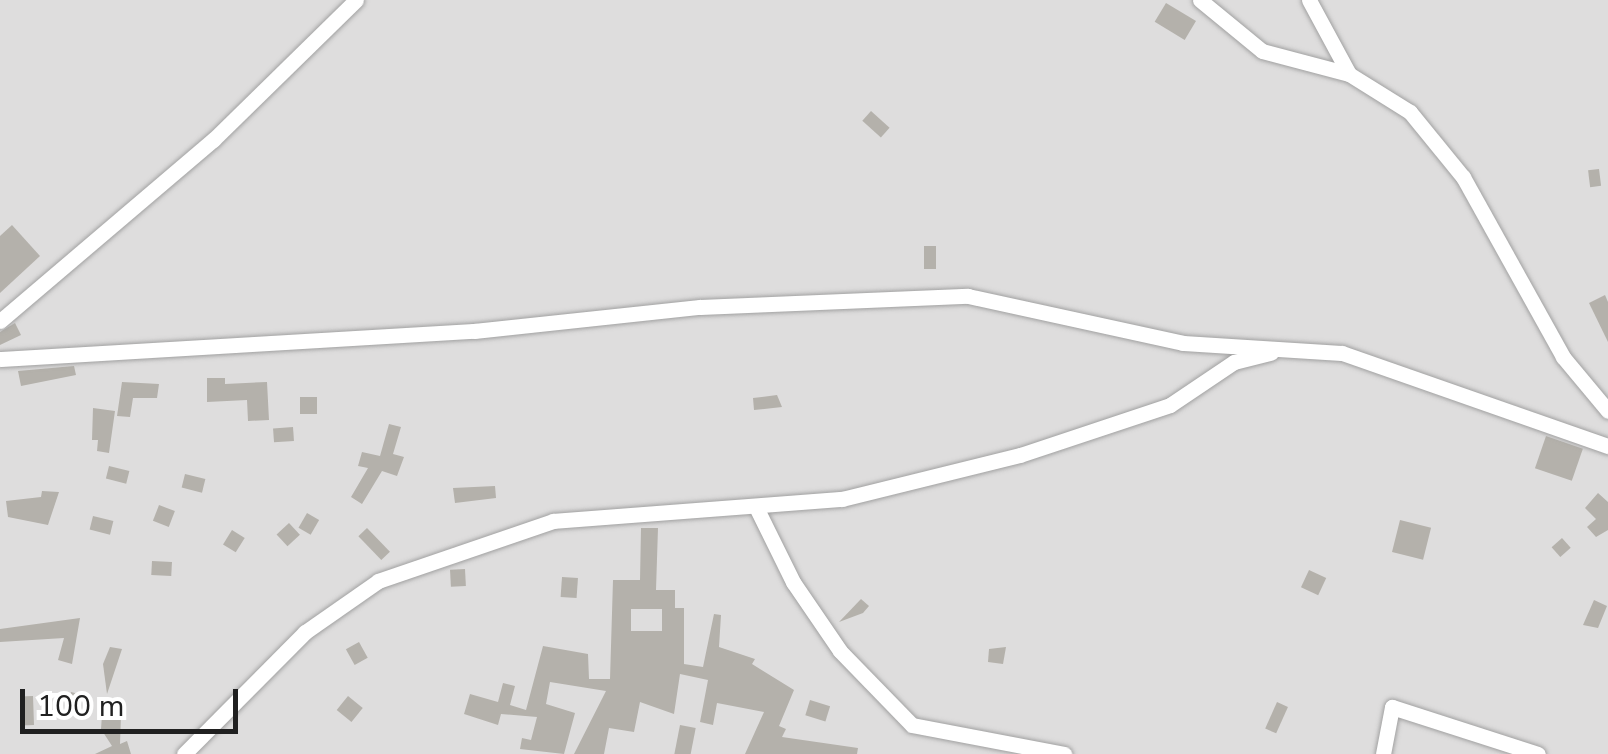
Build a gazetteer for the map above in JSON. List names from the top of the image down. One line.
{"scale_bar":"100 m"}
